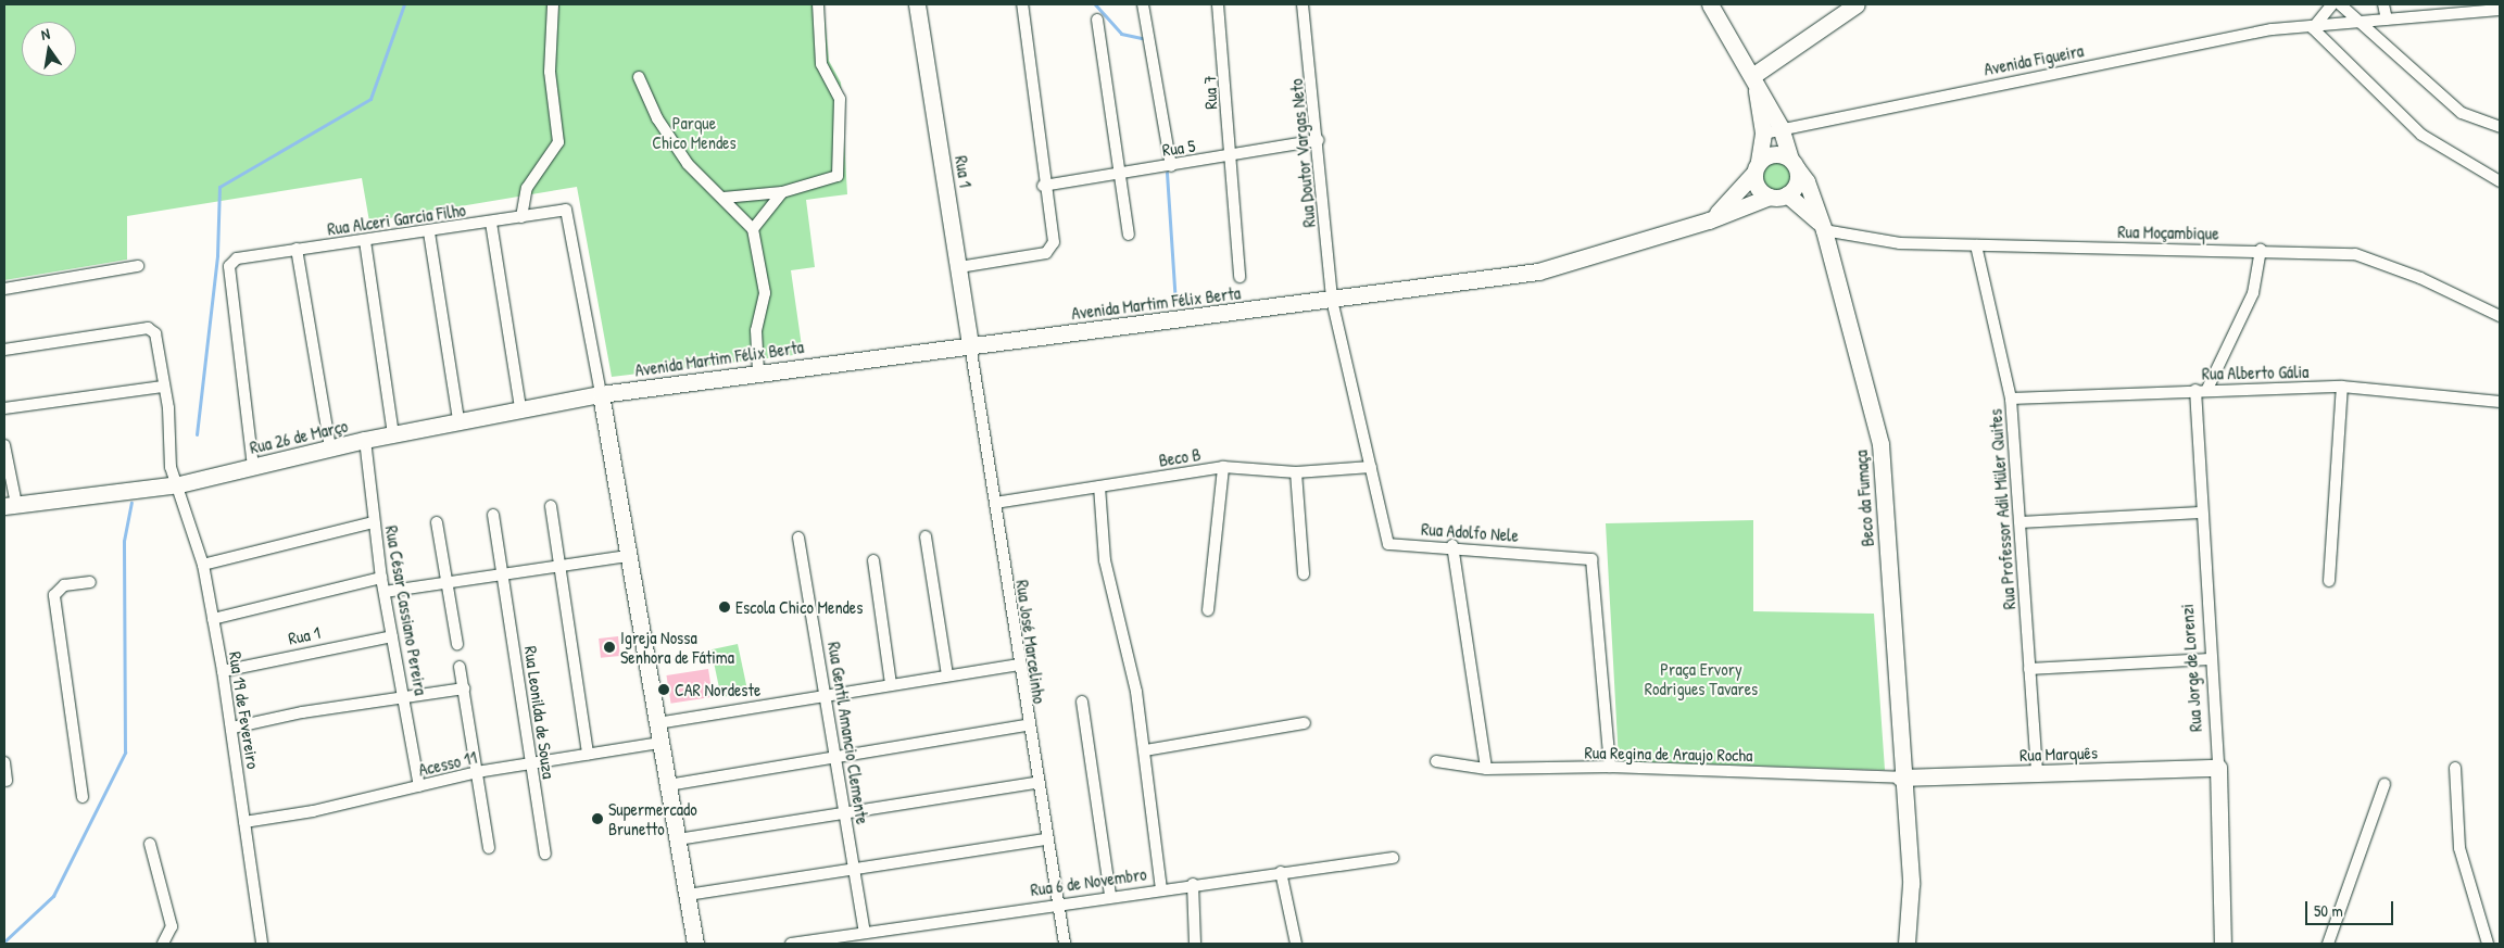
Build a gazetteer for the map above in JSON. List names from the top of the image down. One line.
{"streets":{"street":["Avenida Figueira","Rua 7","Rua 5","Rua Doutor Vargas Neto","Rua 1","Rua Alceri Garcia Filho","Rua Moçambique","Avenida Martim Félix Berta","Rua Alberto Gália","Rua 26 de Março","Beco B","Beco da Fumaça","Rua Professor Adil Müler Quites","Rua Adolfo Nele","Rua César Cassiano Pereira","Rua José Marcelinho","Rua Jorge de Lorenzi","Rua 19 de Fevereiro","Rua Leonilda de Souza","Rua Gentil Amancio Clemente","Rua Regina de Araujo Rocha","Rua Marquês","Acesso 11","Rua 6 de Novembro"]},"crossings":[["Rua 7","Rua 5"],["Rua 5","Rua Doutor Vargas Neto"],["Rua Doutor Vargas Neto","Avenida Martim Félix Berta"],["Rua Doutor Vargas Neto","Rua Adolfo Nele"],["Rua 1","Avenida Martim Félix Berta"],["Rua 1","Rua César Cassiano Pereira"],["Rua 1","Rua José Marcelinho"],["Rua 1","Rua 19 de Fevereiro"],["Rua Alceri Garcia Filho","Avenida Martim Félix Berta"],["Rua Alceri Garcia Filho","Rua 26 de Março"],["Rua Moçambique","Beco da Fumaça"],["Rua Moçambique","Rua Professor Adil Müler Quites"],["Avenida Martim Félix Berta","Rua 26 de Março"],["Avenida Martim Félix Berta","Beco da Fumaça"],["Avenida Martim Félix Berta","Rua Adolfo Nele"],["Avenida Martim Félix Berta","Rua José Marcelinho"],["Rua Alberto Gália","Rua Professor Adil Müler Quites"],["Rua Alberto Gália","Rua Jorge de Lorenzi"],["Rua 26 de Março","Rua César Cassiano Pereira"],["Rua 26 de Março","Rua 19 de Fevereiro"],["Beco B","Rua Adolfo Nele"],["Beco B","Rua José Marcelinho"],["Beco da Fumaça","Rua Regina de Araujo Rocha"],["Beco da Fumaça","Rua Marquês"],["Rua Professor Adil Müler Quites","Rua Marquês"],["Rua Adolfo Nele","Rua Regina de Araujo Rocha"],["Rua César Cassiano Pereira","Acesso 11"],["Rua José Marcelinho","Rua 6 de Novembro"],["Rua Jorge de Lorenzi","Rua Marquês"],["Rua 19 de Fevereiro","Acesso 11"],["Rua Leonilda de Souza","Acesso 11"],["Rua Gentil Amancio Clemente","Rua 6 de Novembro"],["Rua Regina de Araujo Rocha","Rua Marquês"]],"parks":["Parque Chico Mendes","Praça Ervory Rodrigues Tavares"],"places":["Escola Chico Mendes","Igreja Nossa Senhora de Fátima","CAR Nordeste","Supermercado Brunetto"],"scale_bar":"50 m","north":"top"}
